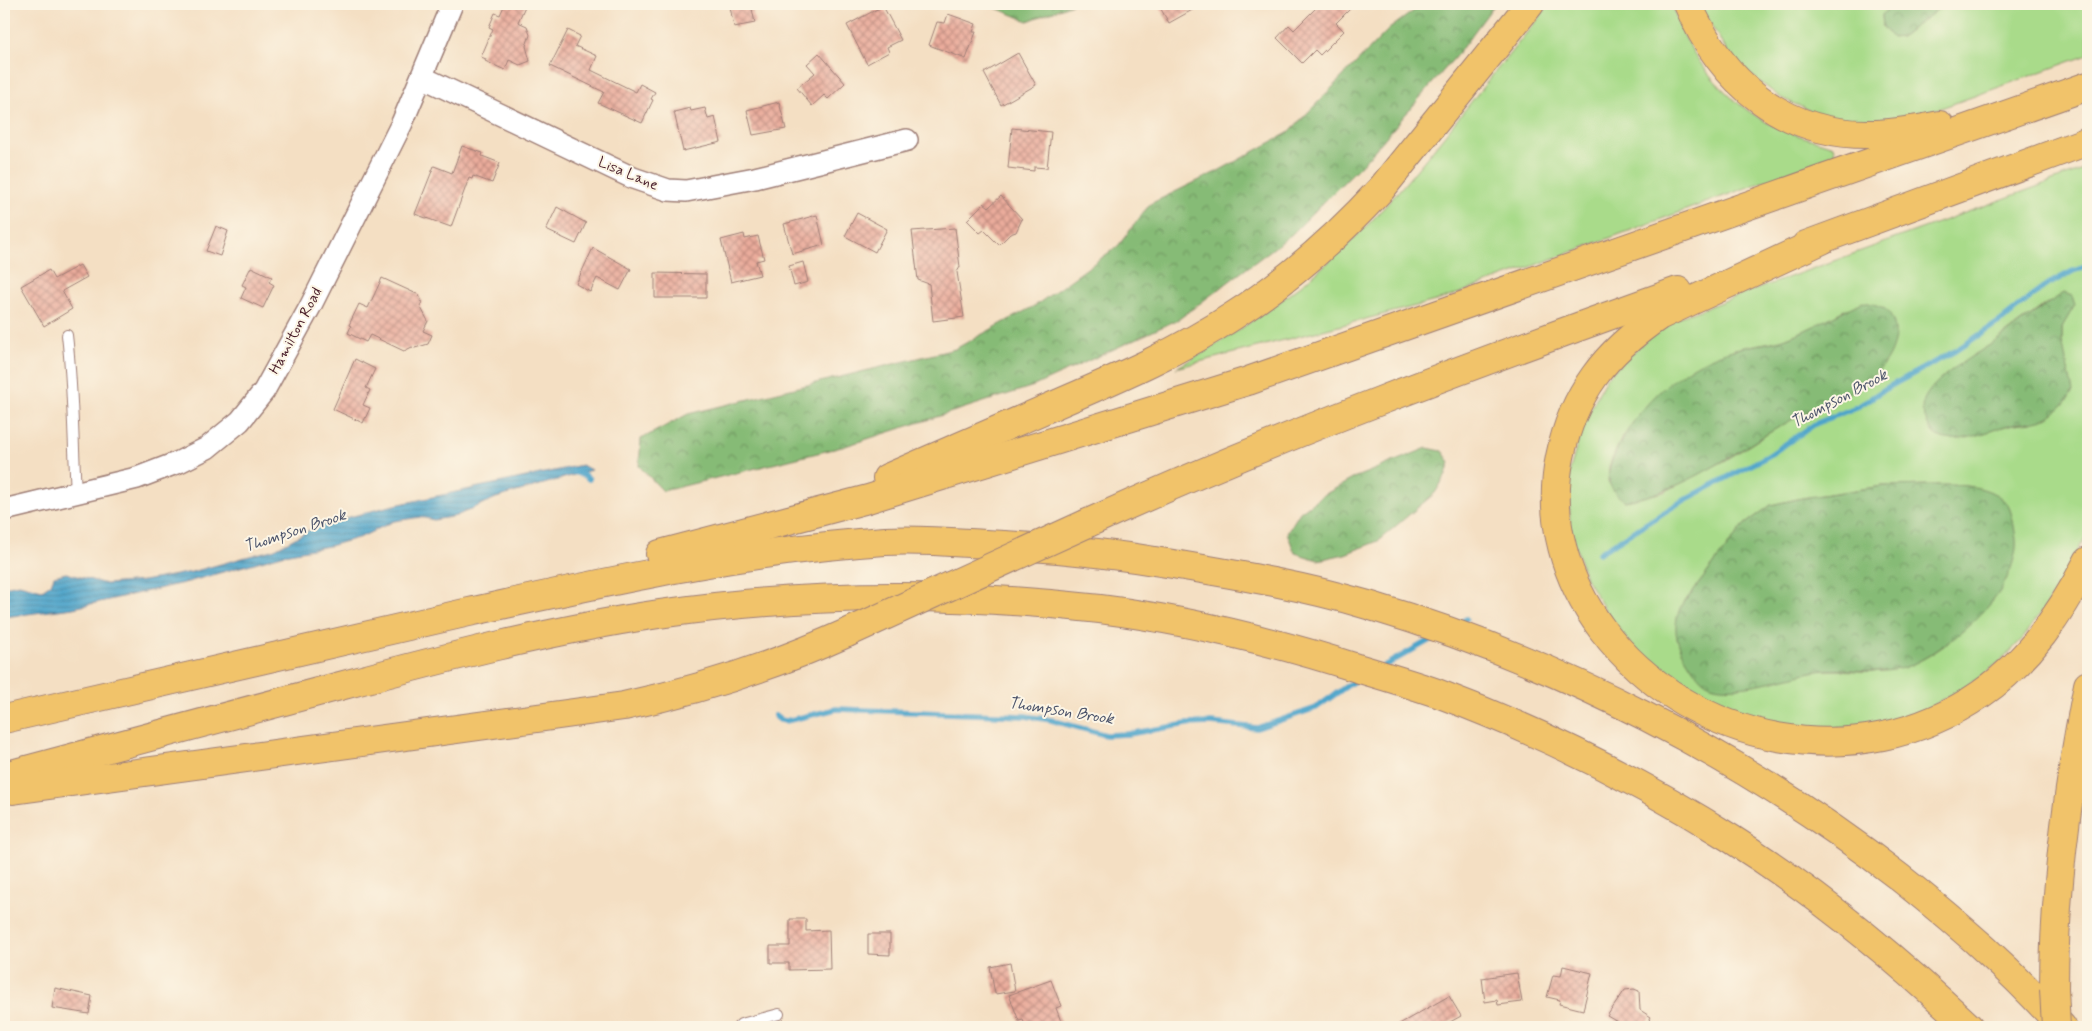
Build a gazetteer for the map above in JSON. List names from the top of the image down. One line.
{"streets":{"street":["Lisa Lane","Hamilton Road"]},"crossings":[["Lisa Lane","Hamilton Road"]],"water":["Thompson Brook"]}
